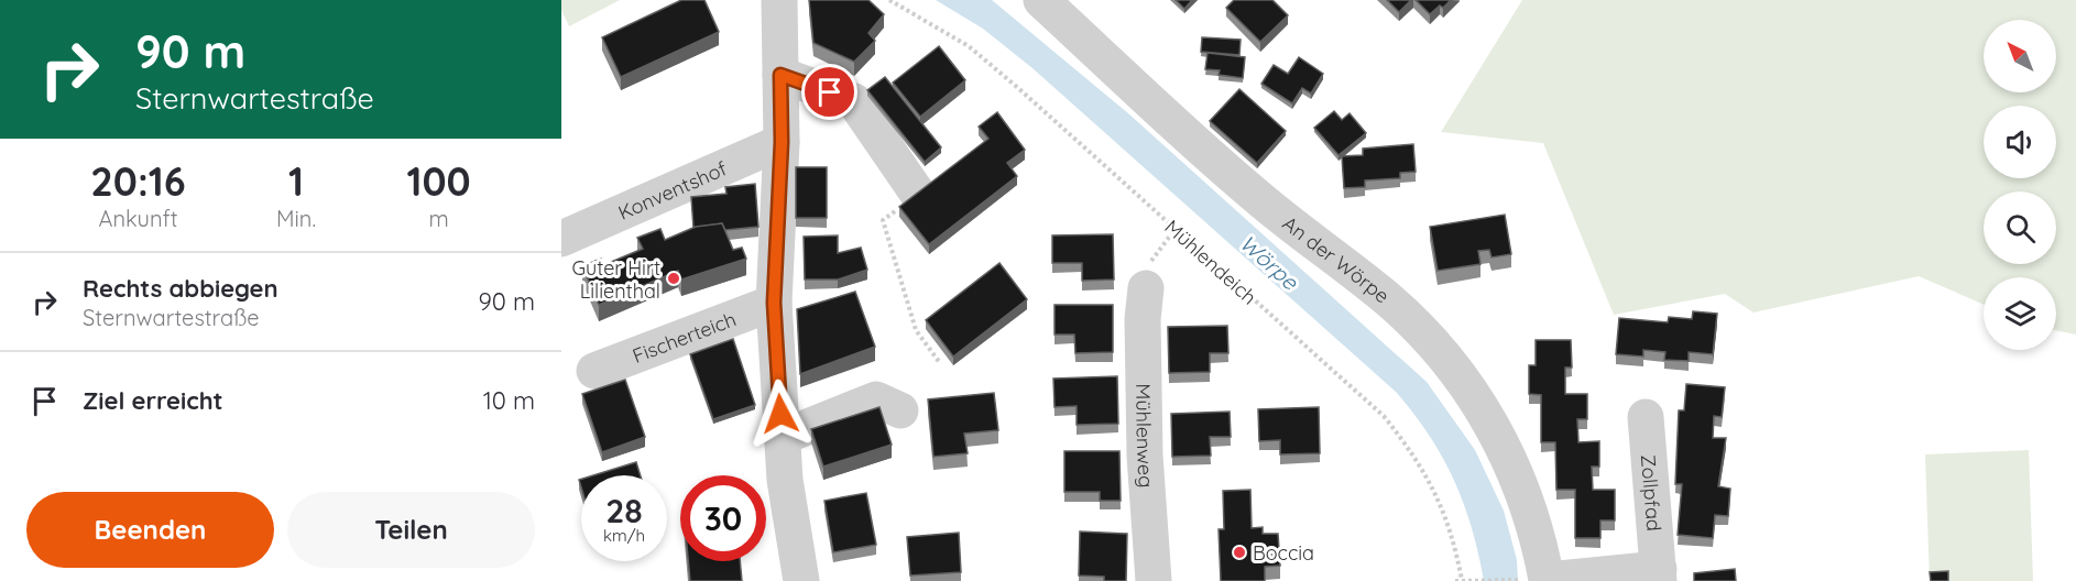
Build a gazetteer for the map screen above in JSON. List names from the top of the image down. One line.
{"streets":{"street":["Konventshof","An der Wörpe","Fischerteich","Mühlenweg","Zollpfad"],"path":["Mühlendeich"]},"crossings":[["An der Wörpe","Zollpfad"]],"water":["Wörpe"],"places":["Guter Hirt Lilienthal","Boccia"],"north":"top left","page":{"turn":["90 m","Sternwartestraße"],"eta":["20:16","Ankunft","1","Min.","100","m"],"list":[{"name":"Rechts abbiegen","note":"Sternwartestraße","value":"90 m"},{"name":"Ziel erreicht","value":"10 m"}],"speed":"28 km/h","limit":"30","buttons":["Beenden","Teilen"]}}
